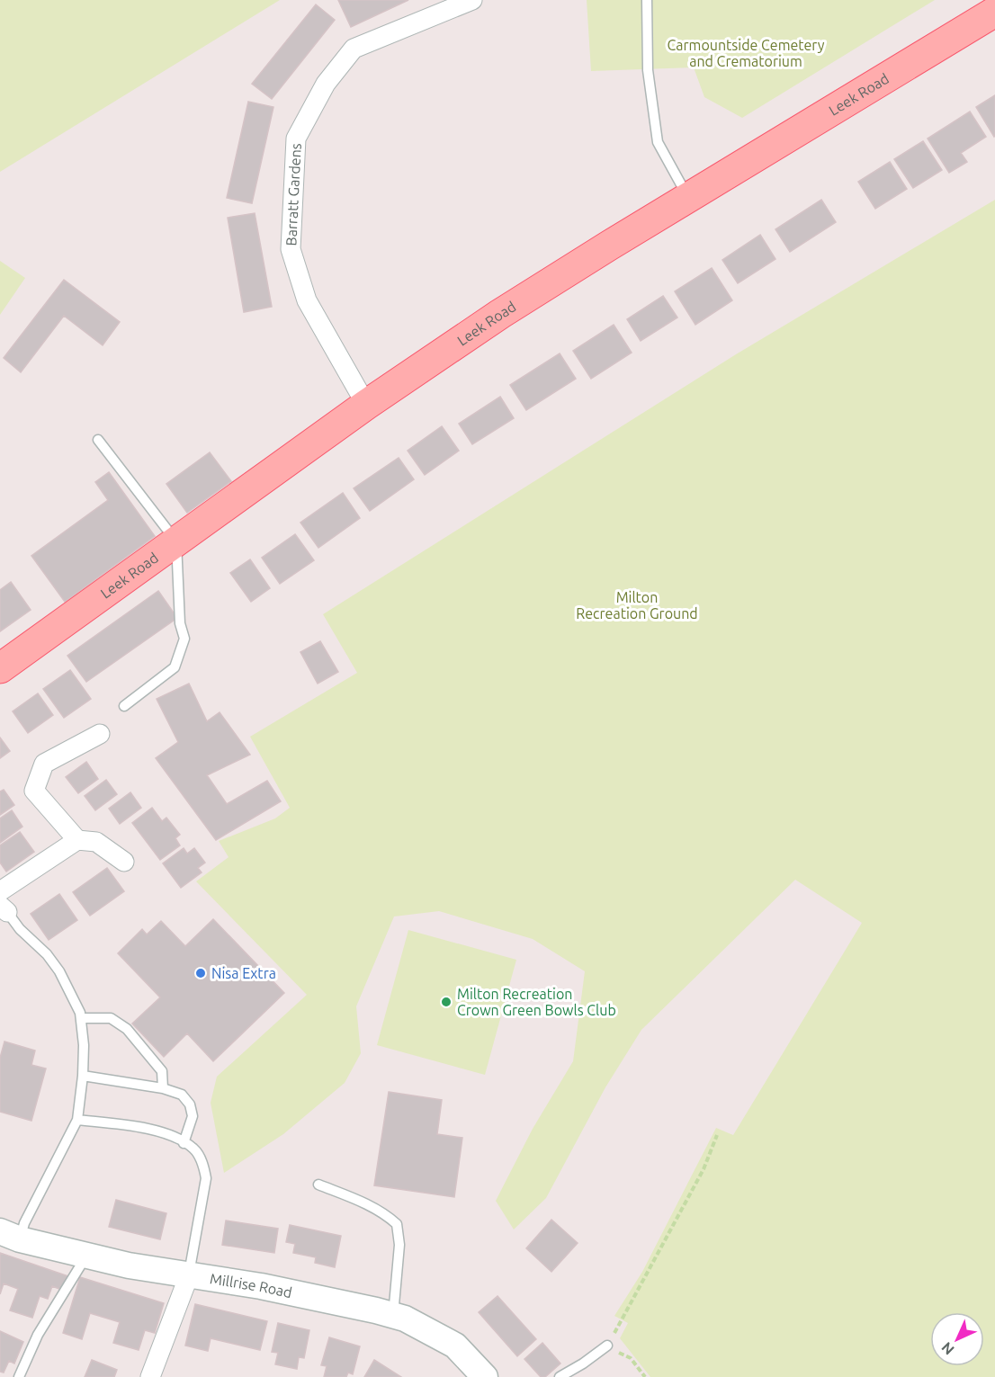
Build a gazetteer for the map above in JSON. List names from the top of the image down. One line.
{"streets":{"main road":["Leek Road"],"street":["Barratt Gardens","Millrise Road"]},"crossings":[["Leek Road","Barratt Gardens"]],"parks":["Carmountside Cemetery and Crematorium","Milton Recreation Ground"],"places":["Nisa Extra","Milton Recreation Crown Green Bowls Club"],"north":"bottom left"}
